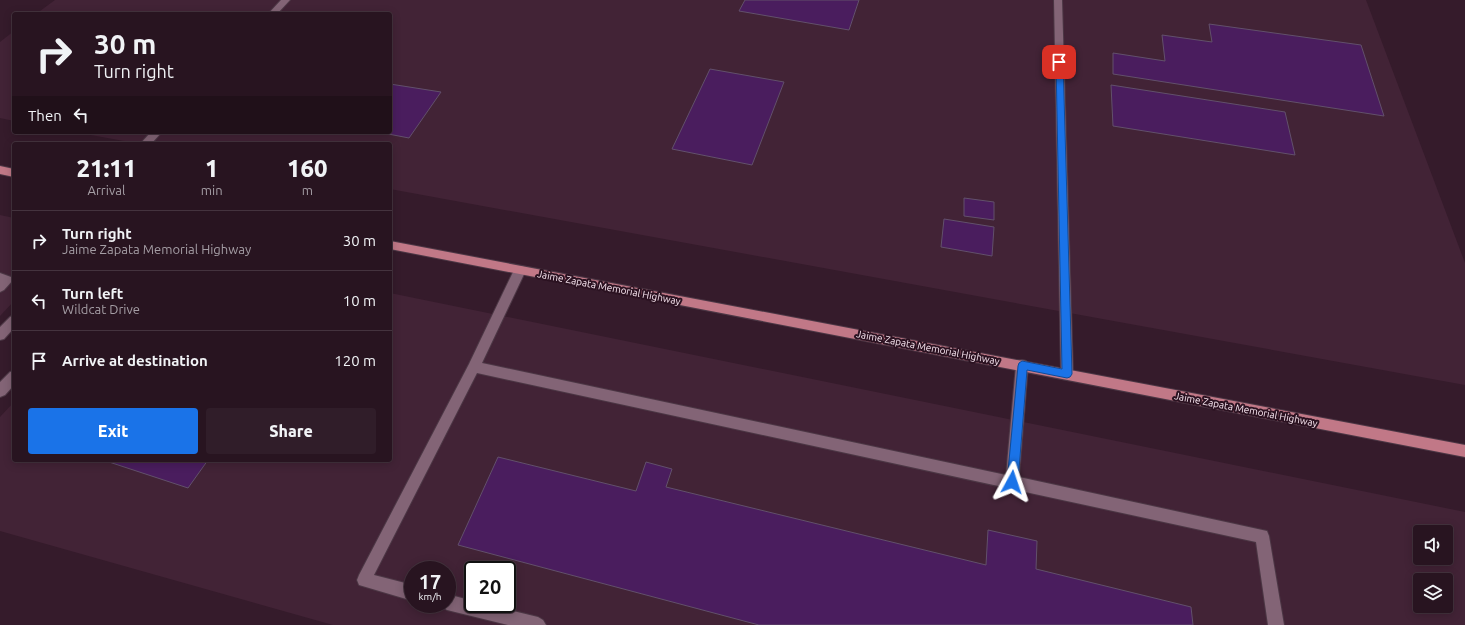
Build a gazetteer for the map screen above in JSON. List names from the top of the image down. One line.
{"streets":{"main road":["Jaime Zapata Memorial Highway"]},"page":{"turn":["30 m","Turn right"],"then":"Then","eta":["21:11","Arrival","1","min","160","m"],"list":[{"name":"Turn right","note":"Jaime Zapata Memorial Highway","value":"30 m"},{"name":"Turn left","note":"Wildcat Drive","value":"10 m"},{"name":"Arrive at destination","value":"120 m"}],"buttons":["Exit","Share"],"speed":"17 km/h","limit":"20"}}
